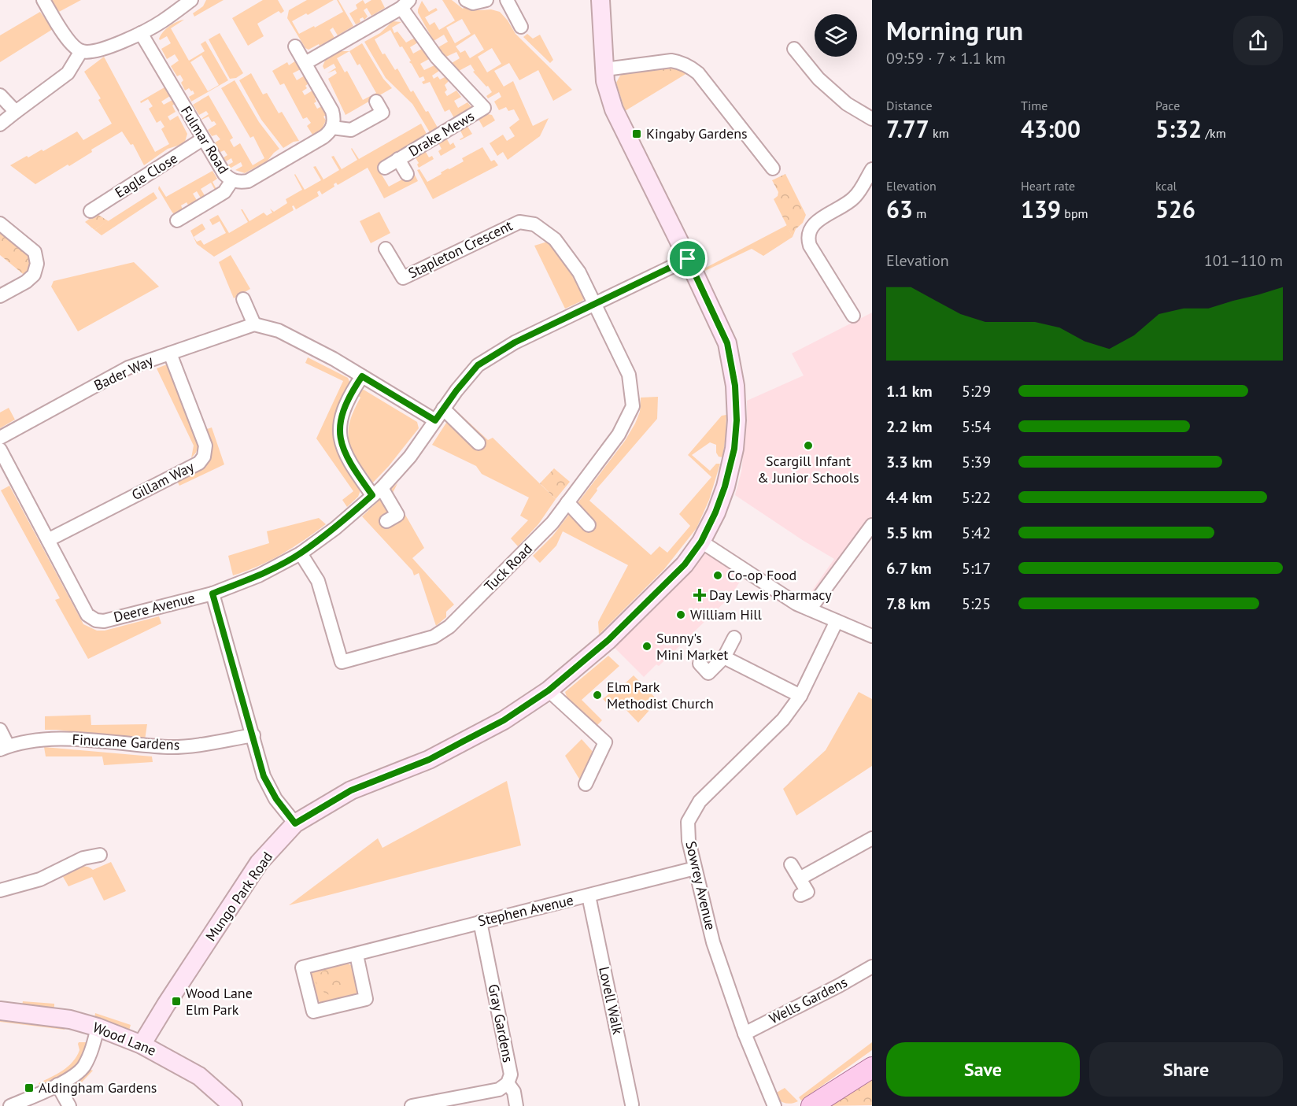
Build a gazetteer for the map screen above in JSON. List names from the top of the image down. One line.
{"streets":{"street":["Drake Mews","Fulmar Road","Eagle Close","Stapleton Crescent","Bader Way","Gillam Way","Tuck Road","Deere Avenue","Finucane Gardens","Sowrey Avenue","Mungo Park Road","Stephen Avenue","Lovell Walk","Wells Gardens","Gray Gardens","Wood Lane"]},"crossings":[["Fulmar Road","Eagle Close"],["Stapleton Crescent","Tuck Road"],["Stapleton Crescent","Deere Avenue"],["Bader Way","Gillam Way"],["Gillam Way","Deere Avenue"],["Tuck Road","Deere Avenue"],["Deere Avenue","Mungo Park Road"],["Sowrey Avenue","Stephen Avenue"],["Sowrey Avenue","Wells Gardens"],["Mungo Park Road","Wood Lane"],["Stephen Avenue","Lovell Walk"],["Stephen Avenue","Gray Gardens"]],"places":{"transit":["Kingaby Gardens","Wood Lane Elm Park","Aldingham Gardens"],"other":["Scargill Infant & Junior Schools","Co-op Food","William Hill","Sunny's Mini Market","Elm Park Methodist Church"],"health":["Day Lewis Pharmacy"]},"page":{"heading":["Morning run","09:59 · 7 × 1.1 km"],"stats":[["Distance","7.77 km"],["Time","43:00"],["Pace","5:32 /km"],["Elevation","63 m"],["Heart rate","139 bpm"],["kcal","526"]],"chart":["Elevation","101–110 m"],"list":[{"name":"1.1 km","note":"5:29"},{"name":"2.2 km","note":"5:54"},{"name":"3.3 km","note":"5:39"},{"name":"4.4 km","note":"5:22"},{"name":"5.5 km","note":"5:42"},{"name":"6.7 km","note":"5:17"},{"name":"7.8 km","note":"5:25"}],"buttons":["Save","Share"]}}
